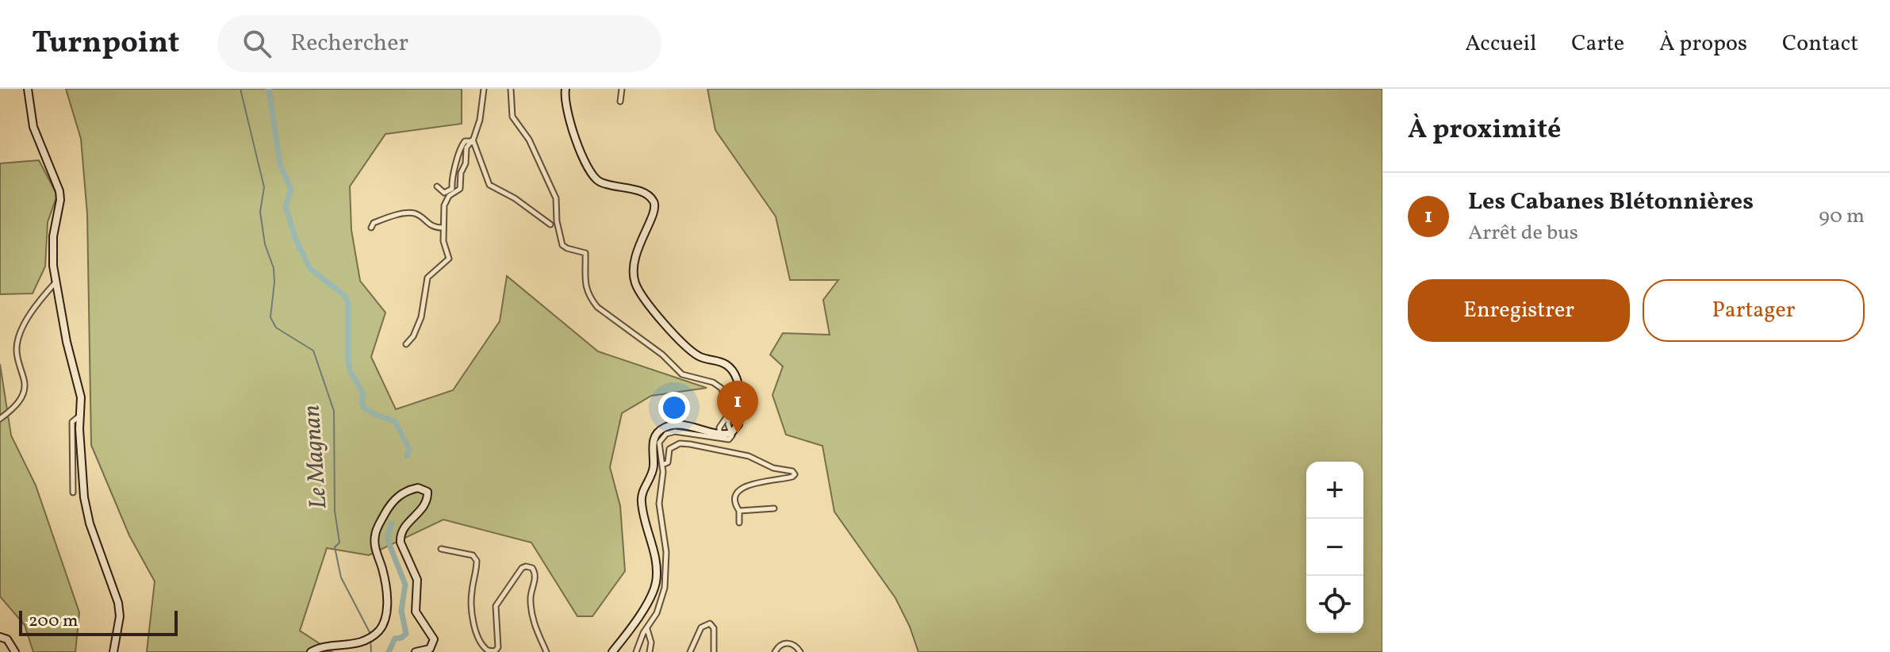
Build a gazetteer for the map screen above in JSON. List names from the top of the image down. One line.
{"water":["Le Magnan"],"scale_bar":"200 m","page":{"header":"Turnpoint","search":"Rechercher","nav":["Accueil","Carte","À propos","Contact"],"heading":"À proximité","list":[{"mark":"1","name":"Les Cabanes Blétonnières","note":"Arrêt de bus","value":"90 m"}],"buttons":["Enregistrer","Partager"],"pins":"1","map_buttons":["+","−"],"scale":"200 m"}}
